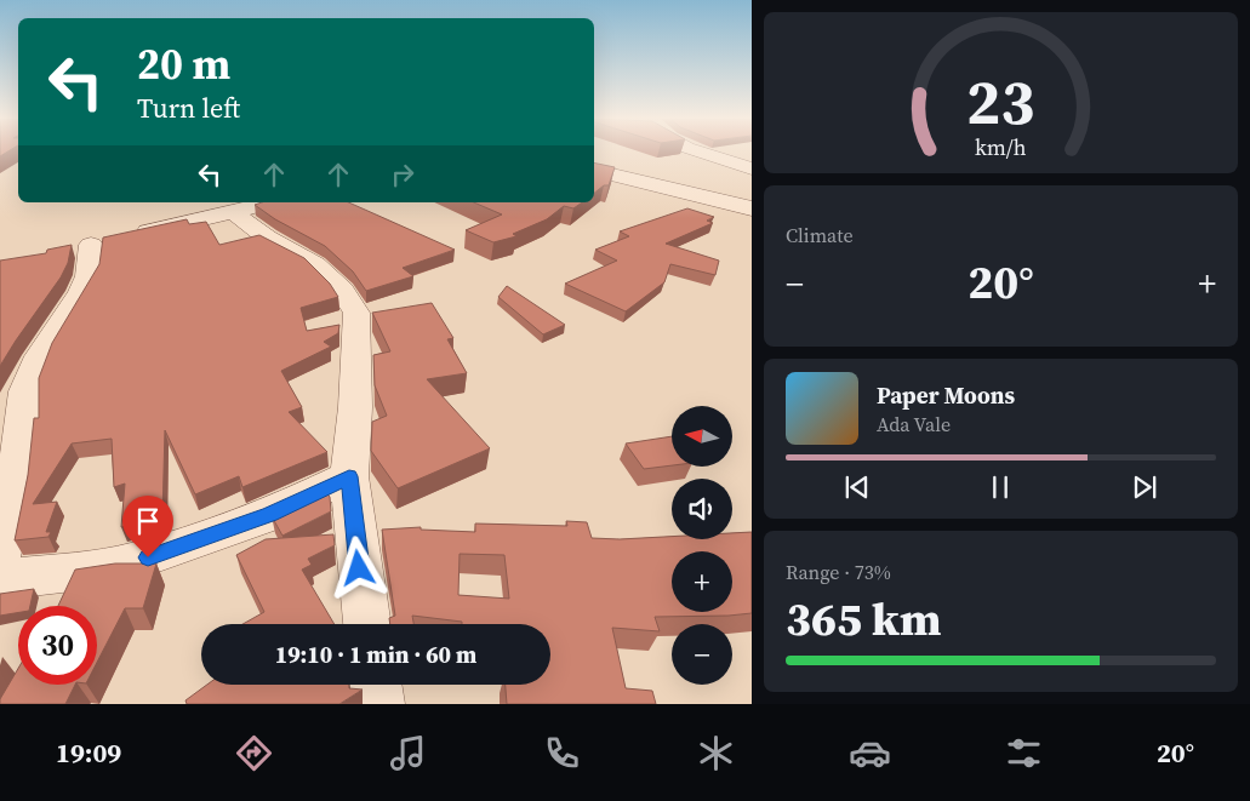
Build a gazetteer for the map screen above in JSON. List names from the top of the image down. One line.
{"north":"left","page":{"turn":["20 m","Turn left"],"tile":["Climate",["Range · 73%","365 km"]],"heat":["−","20°","+"],"song":["Paper Moons","Ada Vale"],"map_buttons":["+","−"],"limit":"30","trip":"19:10 · 1 min · 60 m","tabs":["19:09","20°"],"gauge":["23","km/h"]}}
